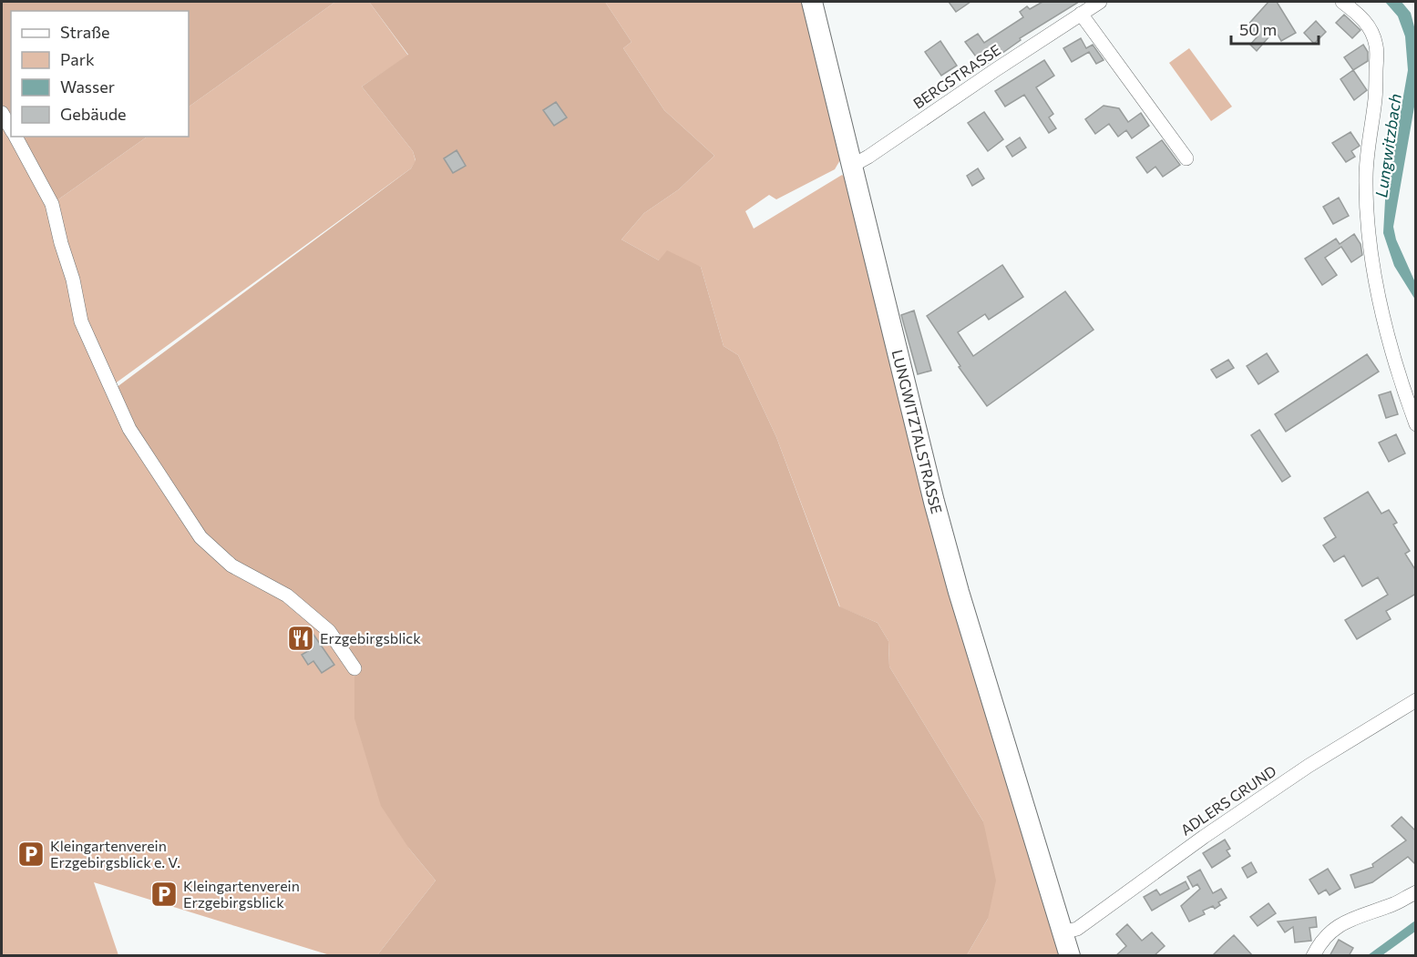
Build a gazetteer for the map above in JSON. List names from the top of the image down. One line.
{"streets":{"main road":["LUNGWITZTALSTRASSE"],"street":["BERGSTRASSE","ADLERS GRUND"]},"crossings":[["BERGSTRASSE","LUNGWITZTALSTRASSE"],["LUNGWITZTALSTRASSE","ADLERS GRUND"]],"water":["Lungwitzbach"],"places":{"restaurant":["Erzgebirgsblick"],"parking":["Kleingartenverein Erzgebirgsblick e. V.","Kleingartenverein Erzgebirgsblick"]},"legend":["Straße","Park","Wasser","Gebäude"],"scale_bar":"50 m"}
